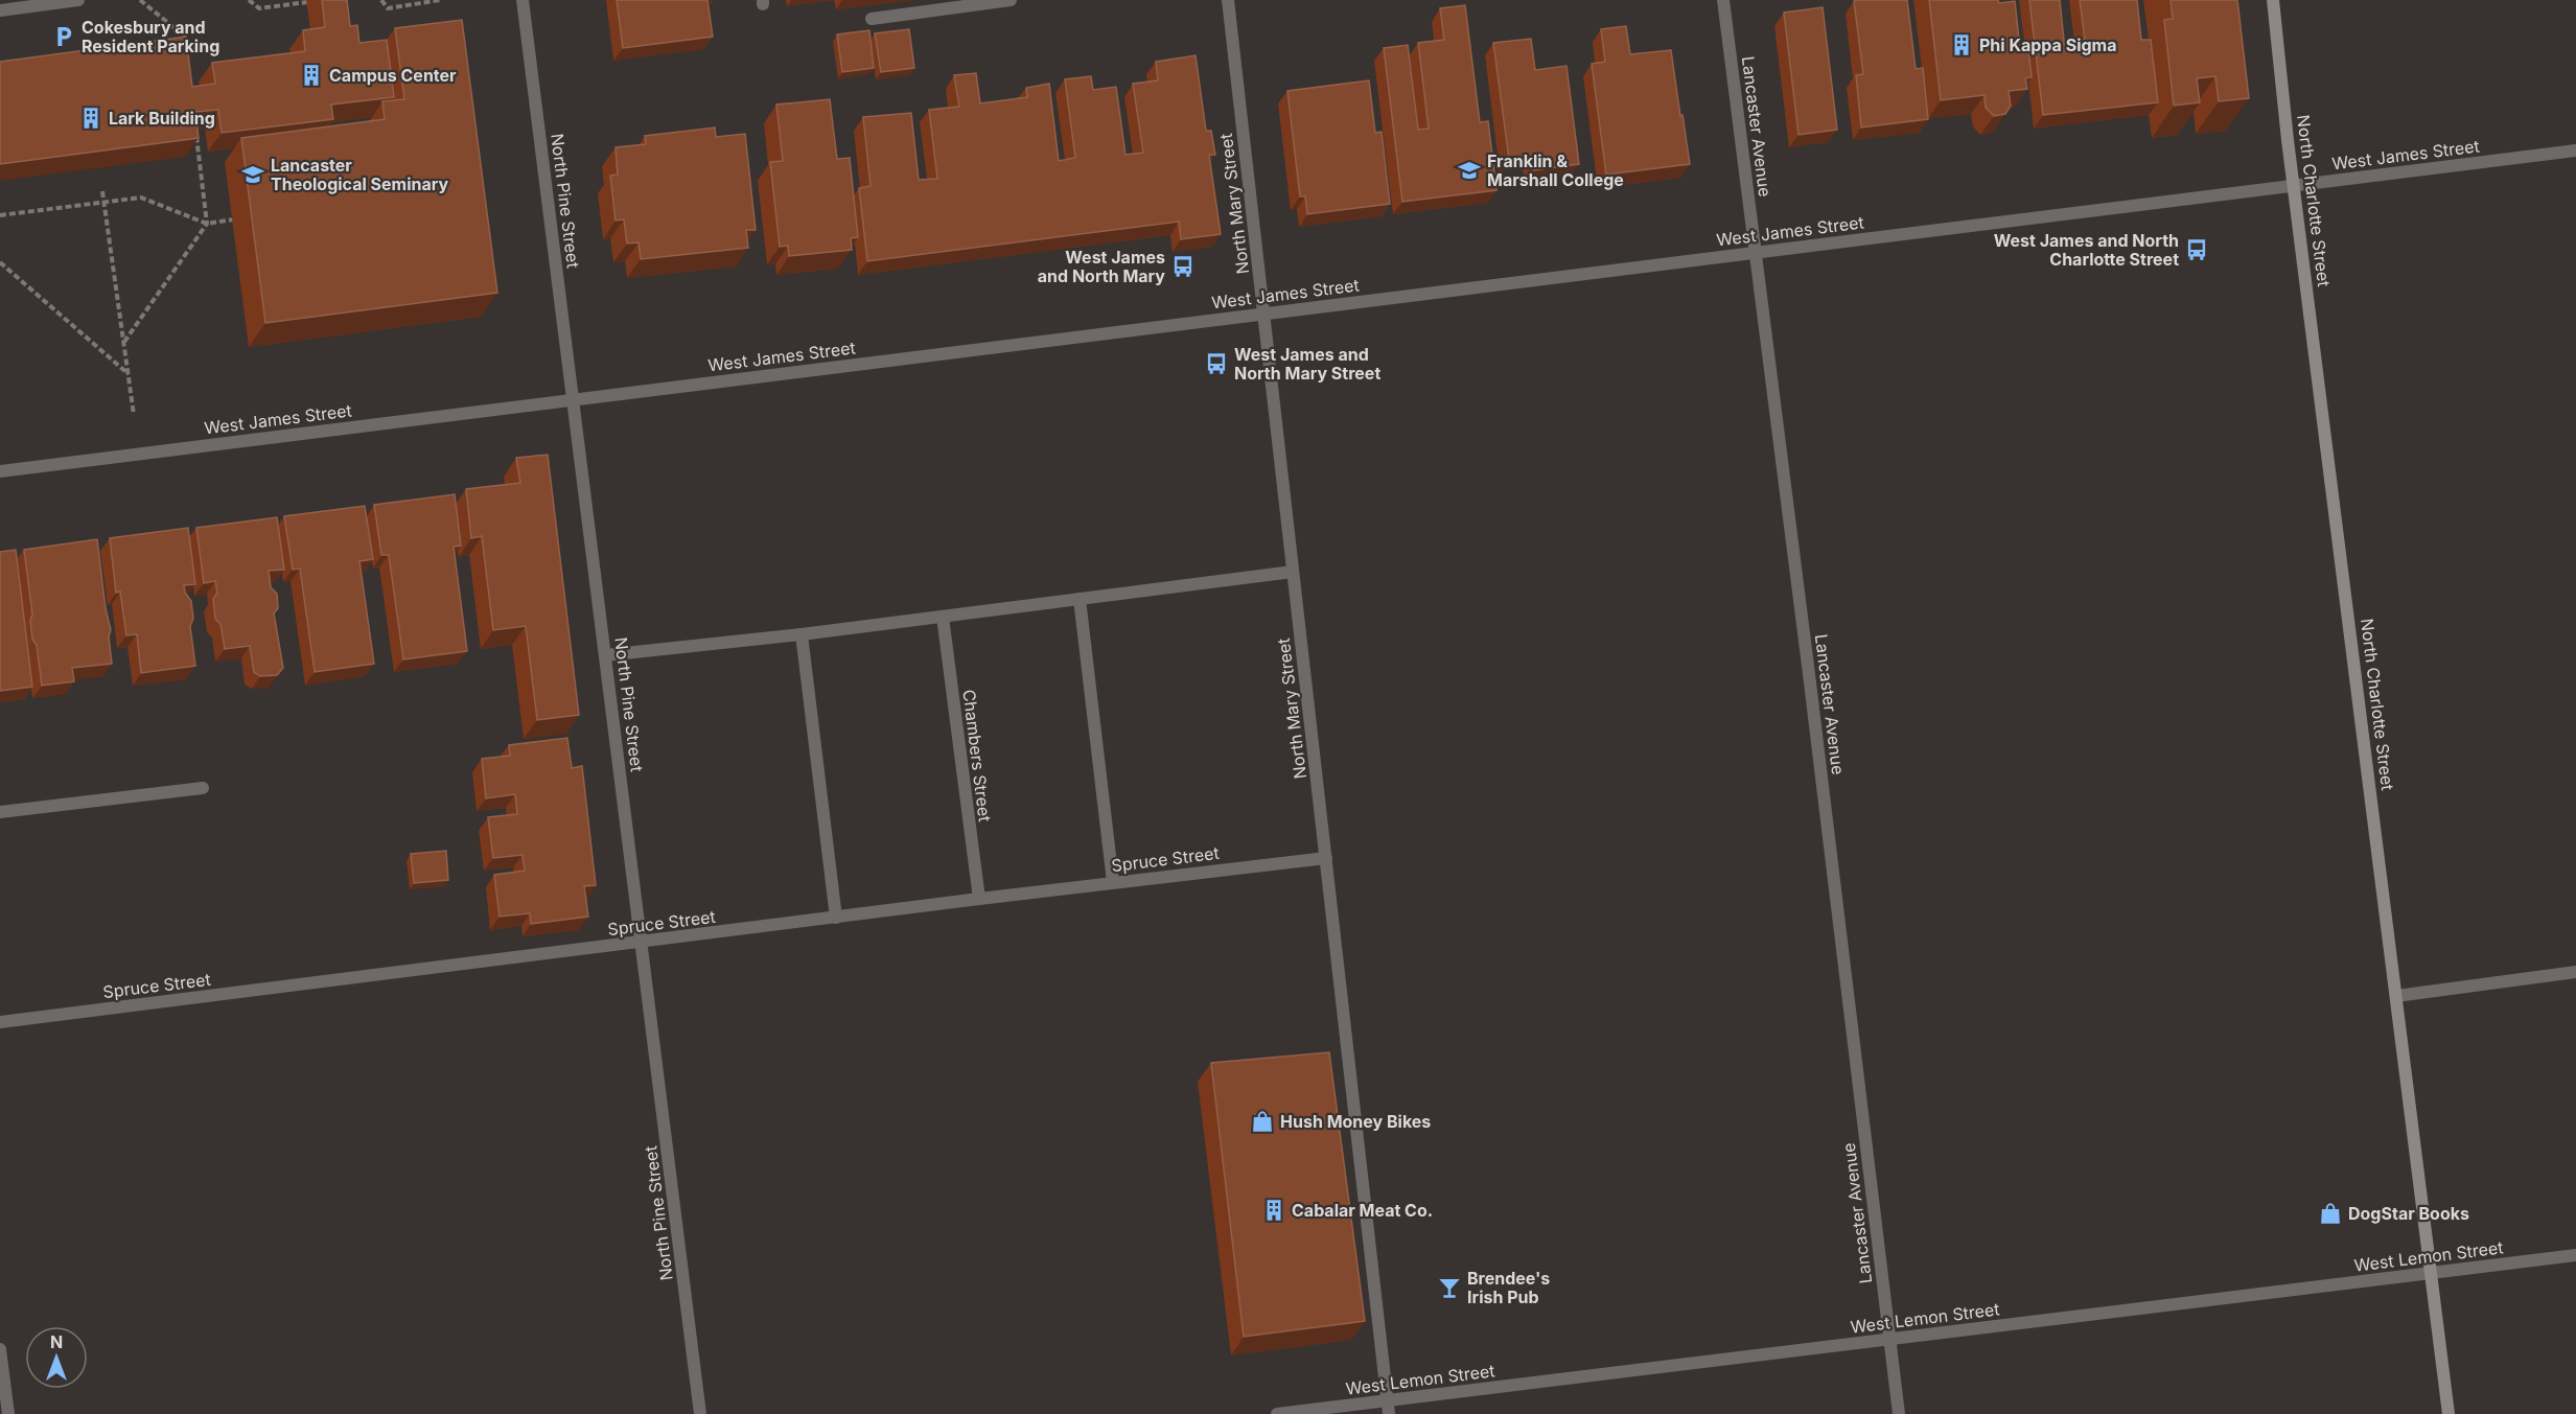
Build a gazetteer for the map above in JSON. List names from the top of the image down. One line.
{"streets":{"main road":["North Charlotte Street"],"street":["Lancaster Avenue","West James Street","North Pine Street","North Mary Street","Chambers Street","Spruce Street","West Lemon Street"]},"crossings":[["Lancaster Avenue","West James Street"],["Lancaster Avenue","West Lemon Street"],["West James Street","North Pine Street"],["West James Street","North Charlotte Street"],["West James Street","North Mary Street"],["North Pine Street","Spruce Street"],["North Charlotte Street","West Lemon Street"],["North Mary Street","Spruce Street"],["North Mary Street","West Lemon Street"],["Chambers Street","Spruce Street"]],"places":{"parking":["Cokesbury and Resident Parking"],"building":["Phi Kappa Sigma","Campus Center","Lark Building","Cabalar Meat Co."],"school or university":["Franklin & Marshall College","Lancaster Theological Seminary"],"bus stop":["West James and North Charlotte Street","West James and North Mary","West James and North Mary Street"],"shop":["Hush Money Bikes","DogStar Books"],"bar":["Brendee's Irish Pub"]},"north":"top"}
